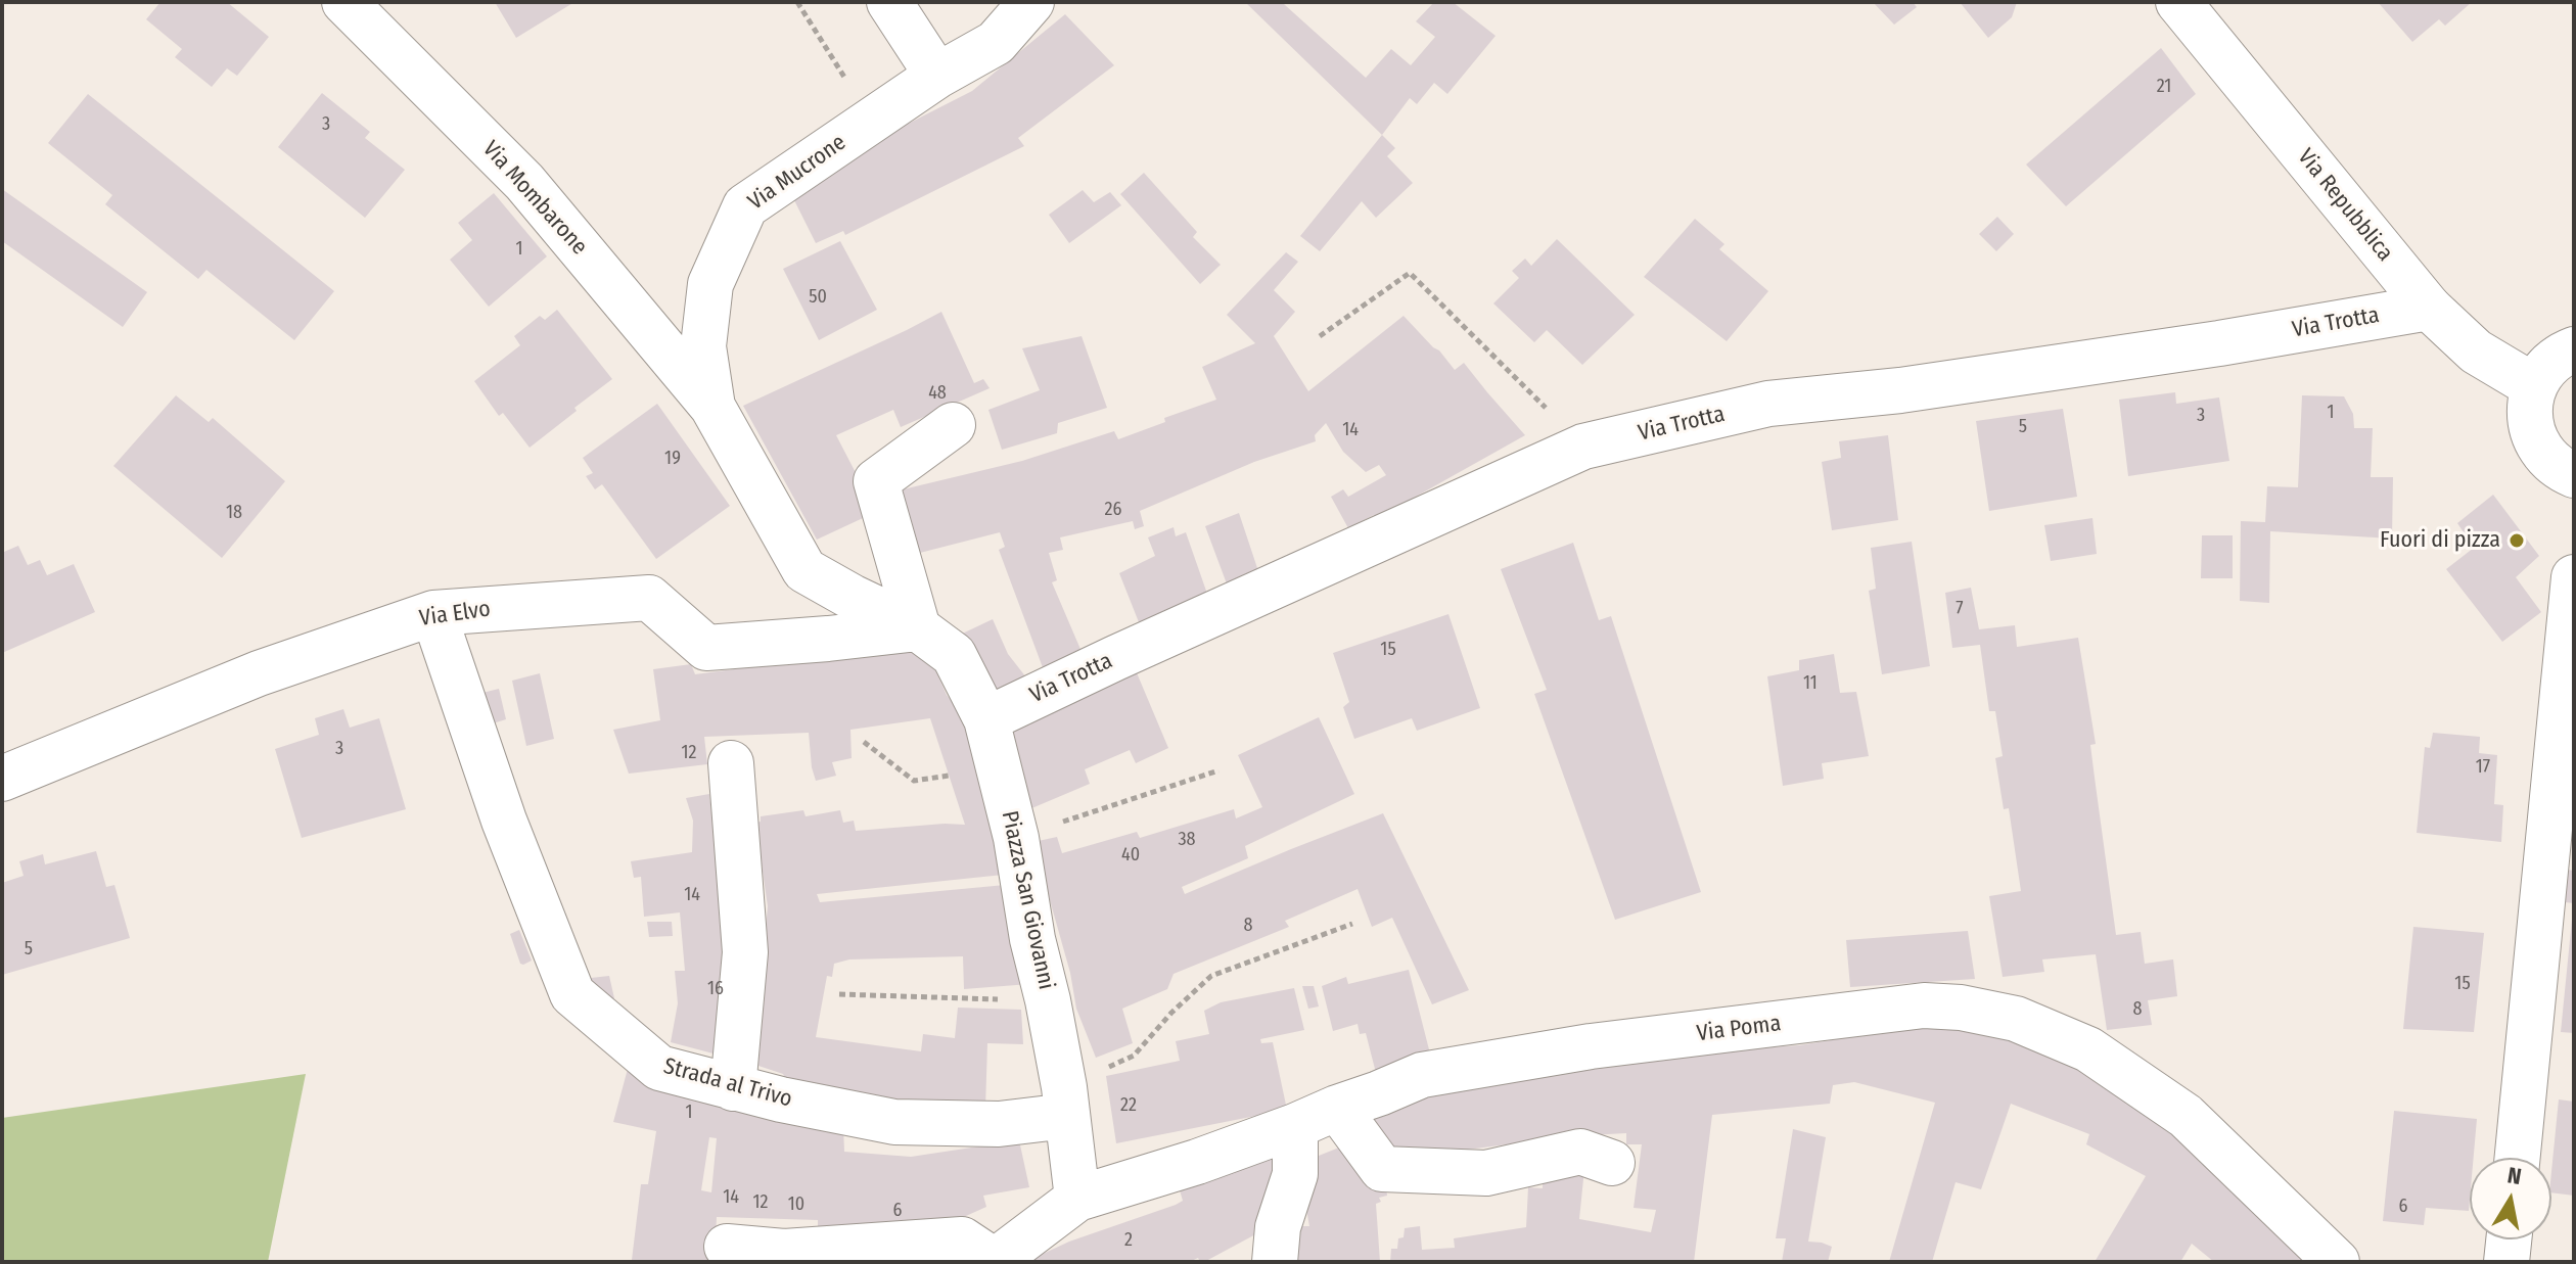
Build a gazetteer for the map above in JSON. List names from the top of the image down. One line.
{"streets":{"street":["Via Mucrone","Via Mombarone","Via Repubblica","Via Trotta","Via Elvo","Piazza San Giovanni","Via Poma","Strada al Trivo"]},"crossings":[["Via Mucrone","Via Mombarone"],["Via Mucrone","Via Elvo"],["Via Mucrone","Piazza San Giovanni"],["Via Repubblica","Via Trotta"],["Via Trotta","Piazza San Giovanni"],["Via Elvo","Piazza San Giovanni"],["Via Elvo","Strada al Trivo"],["Piazza San Giovanni","Via Poma"],["Piazza San Giovanni","Strada al Trivo"]],"places":["Fuori di pizza"],"house_numbers":["21","3","1","50","48","1","3","5","14","19","26","18","7","15","11","3","12","17","38","40","14","8","5","15","16","8","22","1","14","12","10","6","6","2"],"north":"top"}
